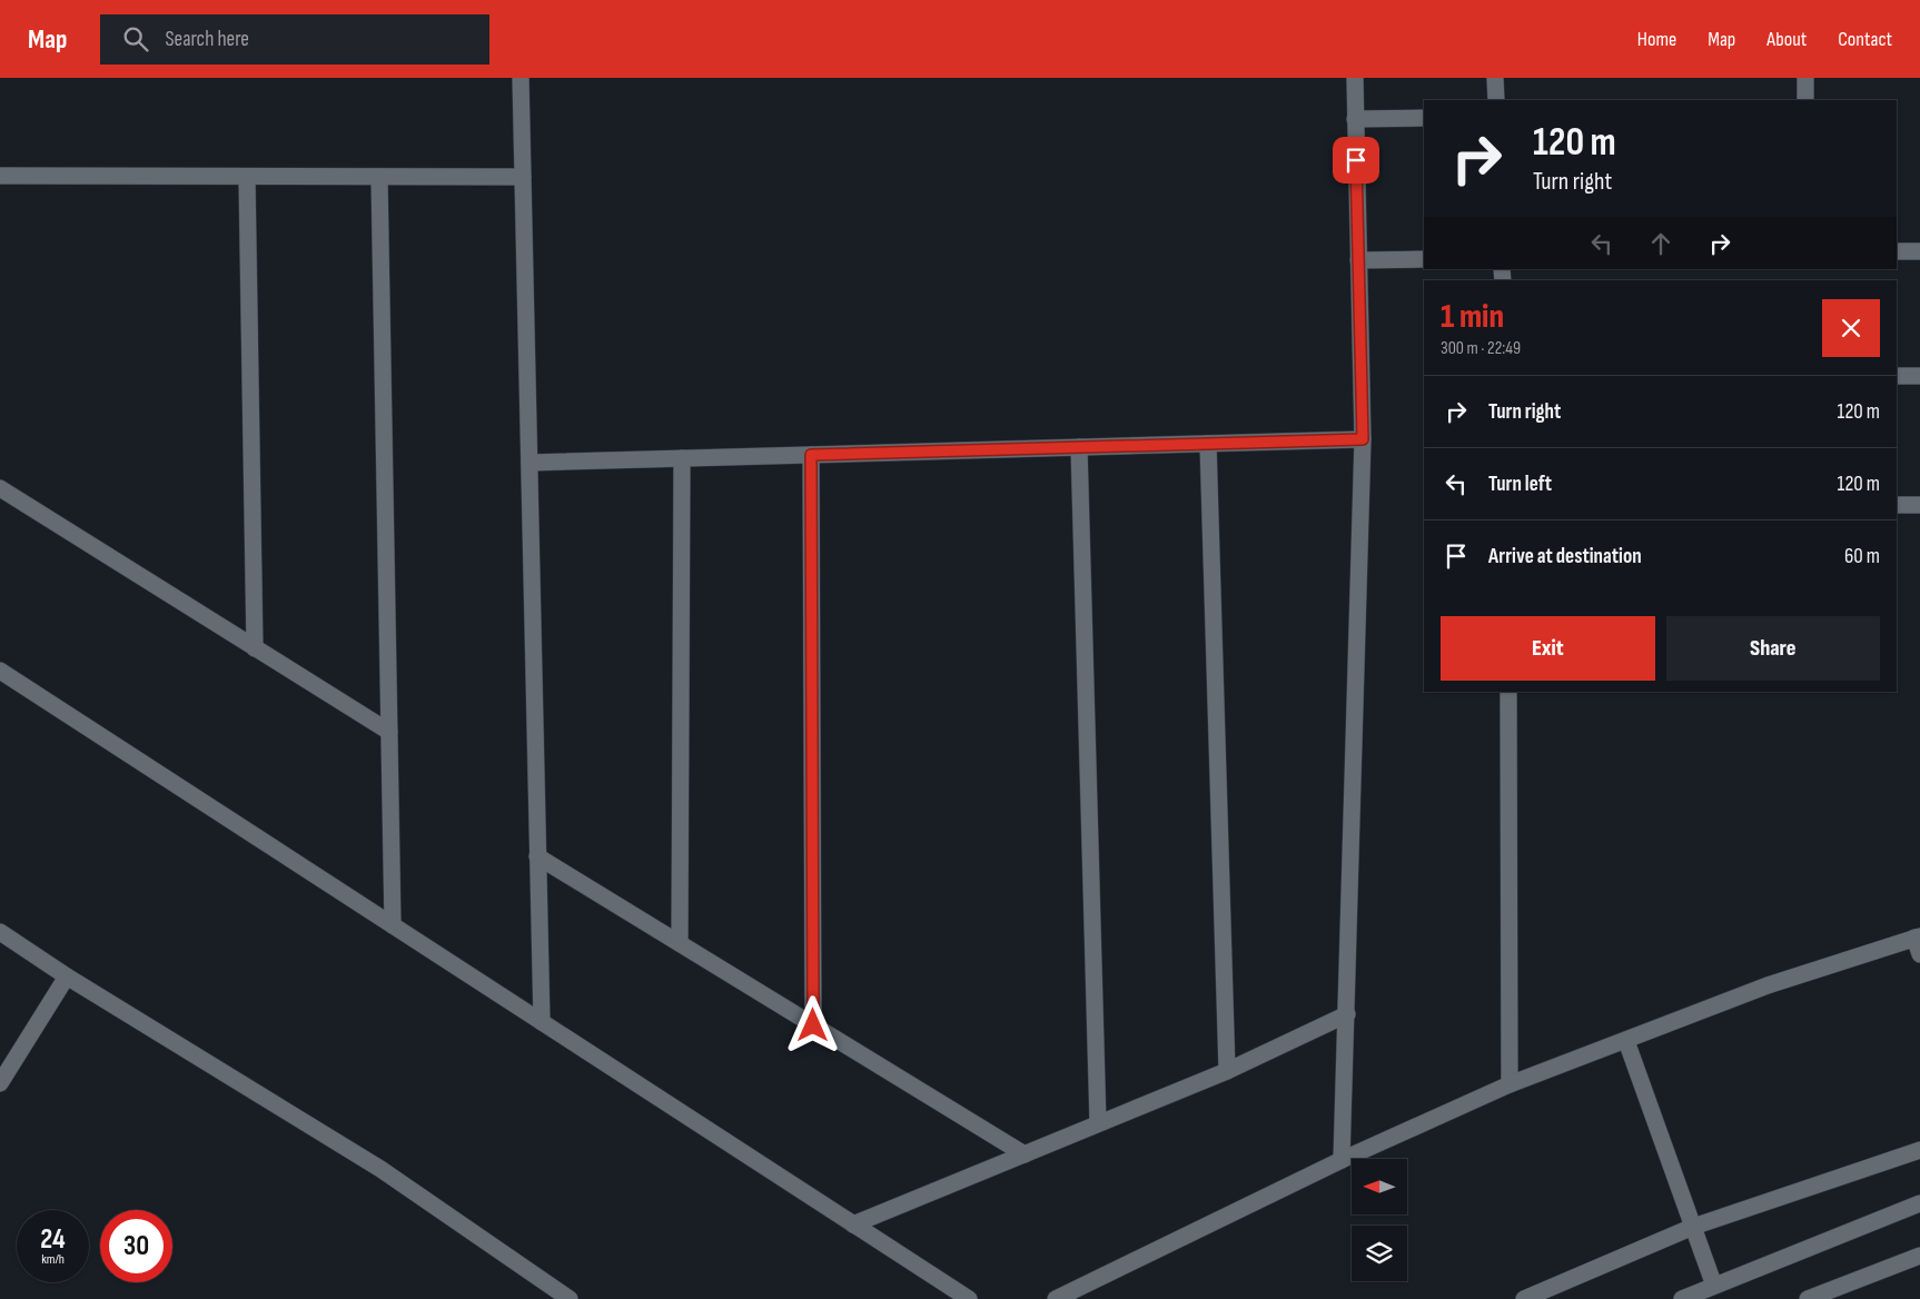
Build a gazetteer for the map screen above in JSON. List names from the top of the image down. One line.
{"north":"left","page":{"header":"Map","search":"Search here","nav":["Home","Map","About","Contact"],"turn":["120 m","Turn right"],"heading":["1 min","300 m · 22:49"],"list":[{"name":"Turn right","value":"120 m"},{"name":"Turn left","value":"120 m"},{"name":"Arrive at destination","value":"60 m"}],"buttons":["Exit","Share"],"speed":"24 km/h","limit":"30"}}
